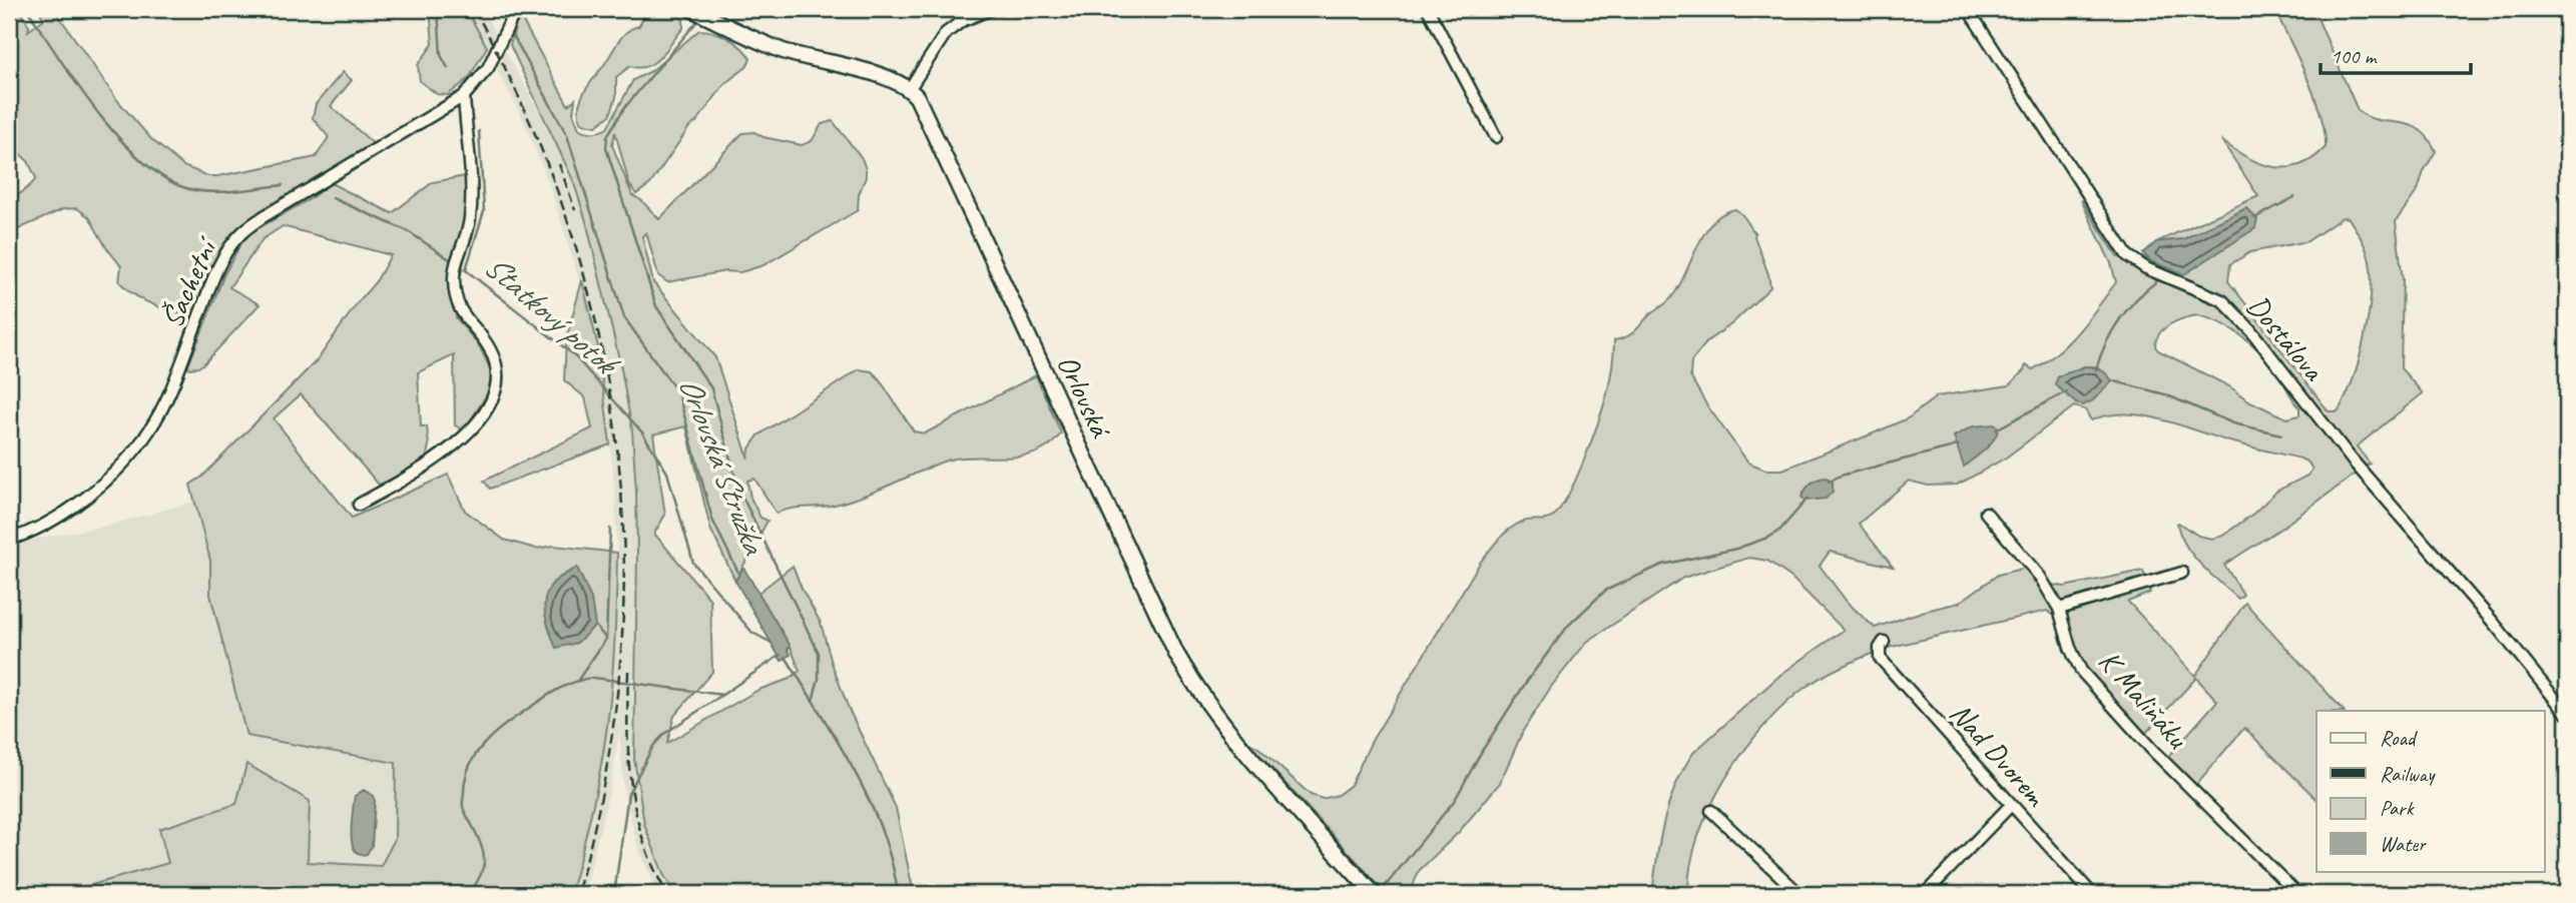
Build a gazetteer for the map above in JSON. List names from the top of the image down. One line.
{"streets":{"main road":["Orlovská"],"street":["Šachetní","Dostálova","K Maliňáku","Nad Dvorem"]},"water":["Statkový potok","Orlovská Stružka"],"legend":["Road","Railway","Park","Water"],"scale_bar":"100 m"}
